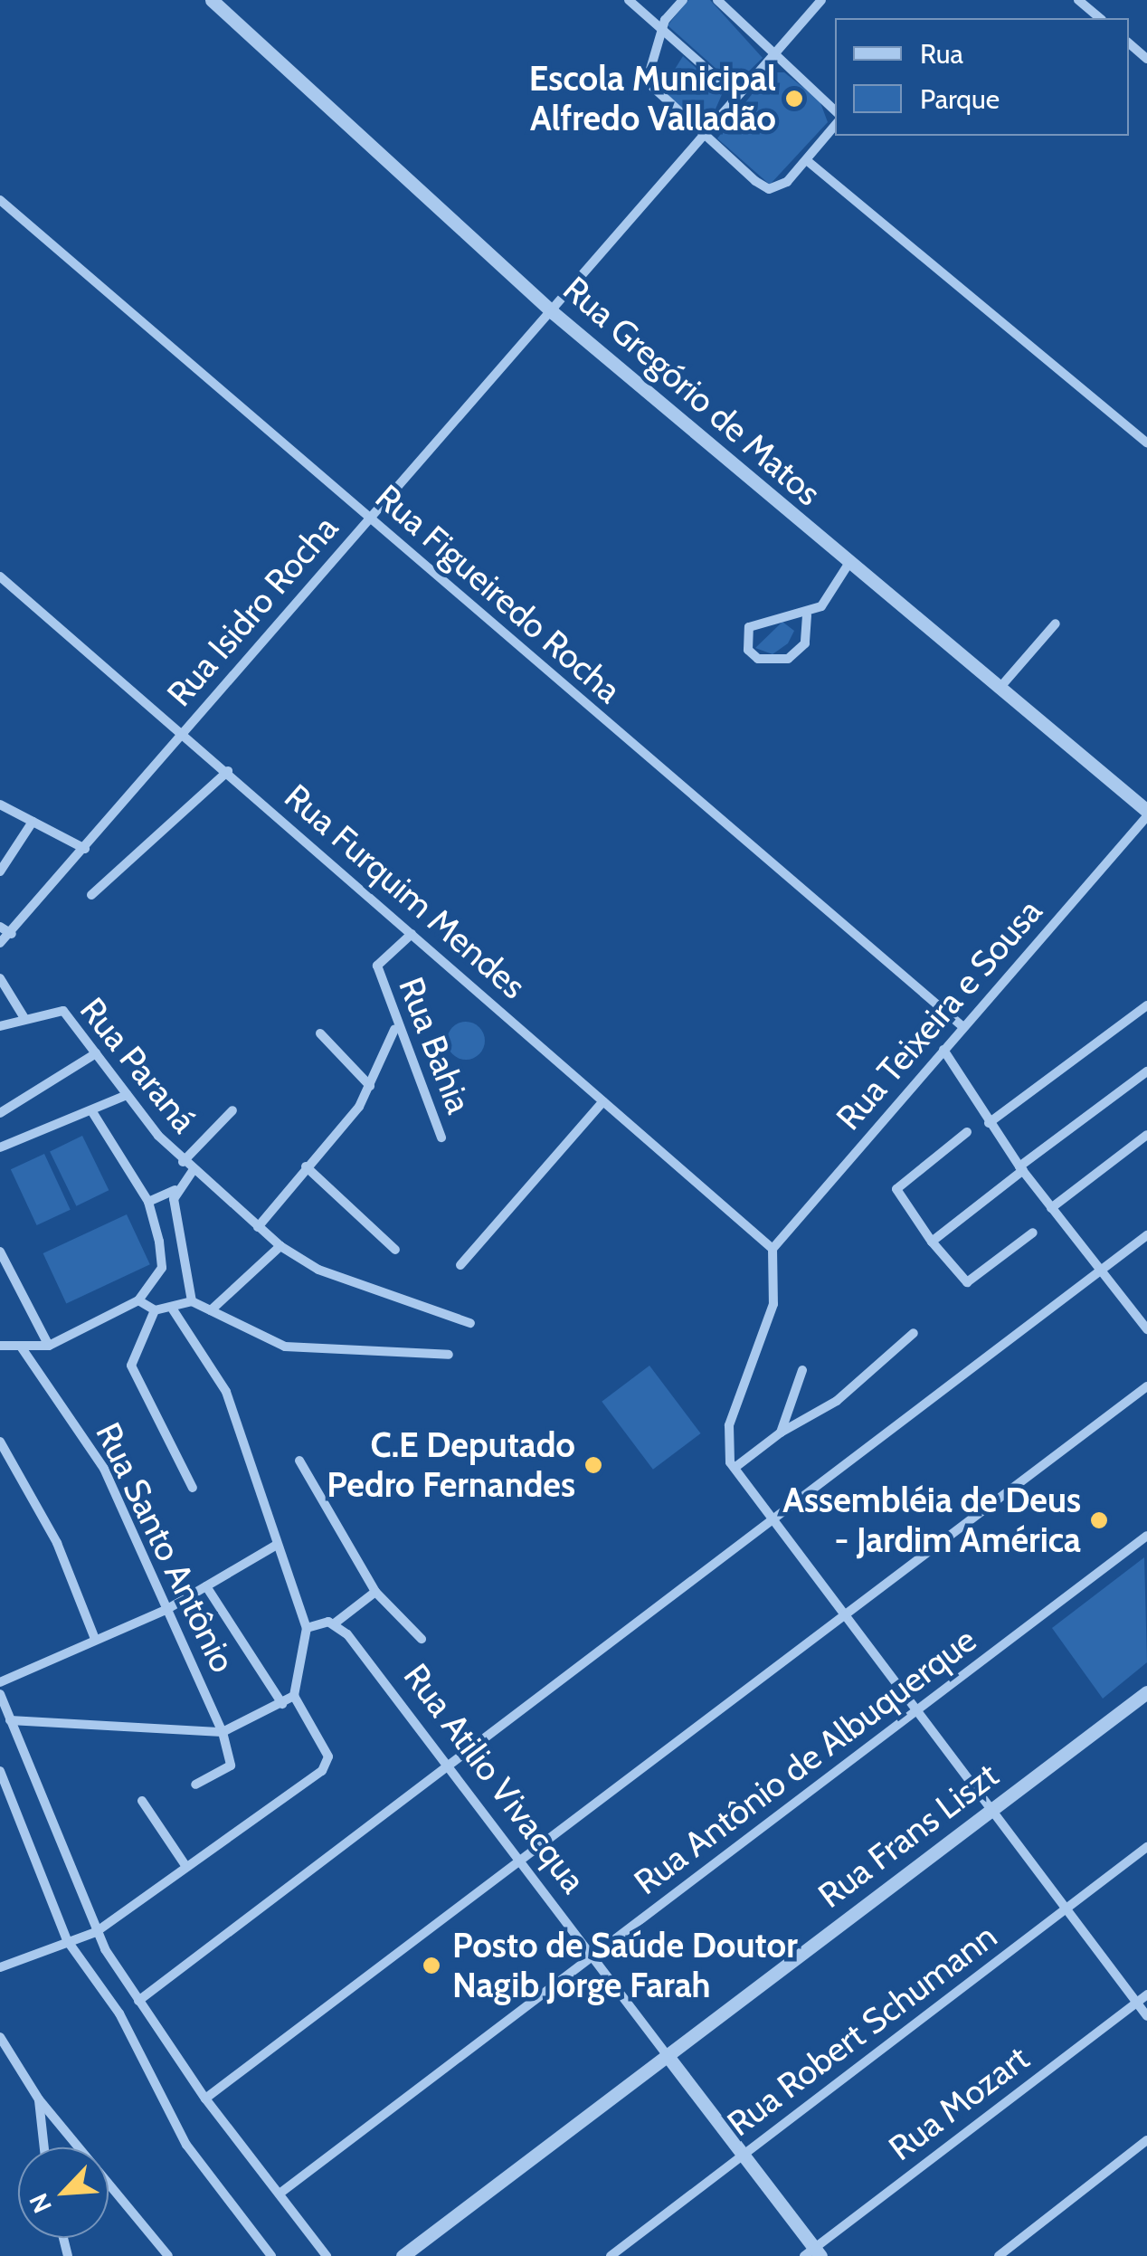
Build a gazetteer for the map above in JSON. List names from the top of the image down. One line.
{"streets":{"street":["Rua Gregório de Matos","Rua Figueiredo Rocha","Rua Isidro Rocha","Rua Furquim Mendes","Rua Teixeira e Sousa","Rua Bahia","Rua Paraná","Rua Santo Antônio","Rua Antônio de Albuquerque","Rua Atilio Vivacqua","Rua Frans Liszt","Rua Robert Schumann","Rua Mozart"]},"crossings":[["Rua Gregório de Matos","Rua Isidro Rocha"],["Rua Gregório de Matos","Rua Teixeira e Sousa"],["Rua Figueiredo Rocha","Rua Isidro Rocha"],["Rua Figueiredo Rocha","Rua Teixeira e Sousa"],["Rua Isidro Rocha","Rua Furquim Mendes"],["Rua Furquim Mendes","Rua Teixeira e Sousa"],["Rua Furquim Mendes","Rua Bahia"],["Rua Antônio de Albuquerque","Rua Atilio Vivacqua"],["Rua Atilio Vivacqua","Rua Frans Liszt"],["Rua Atilio Vivacqua","Rua Robert Schumann"],["Rua Atilio Vivacqua","Rua Mozart"]],"places":["Escola Municipal Alfredo Valladão","C.E Deputado Pedro Fernandes","Assembléia de Deus - Jardim América","Posto de Saúde Doutor Nagib Jorge Farah"],"legend":["Rua","Parque"],"north":"bottom left"}
